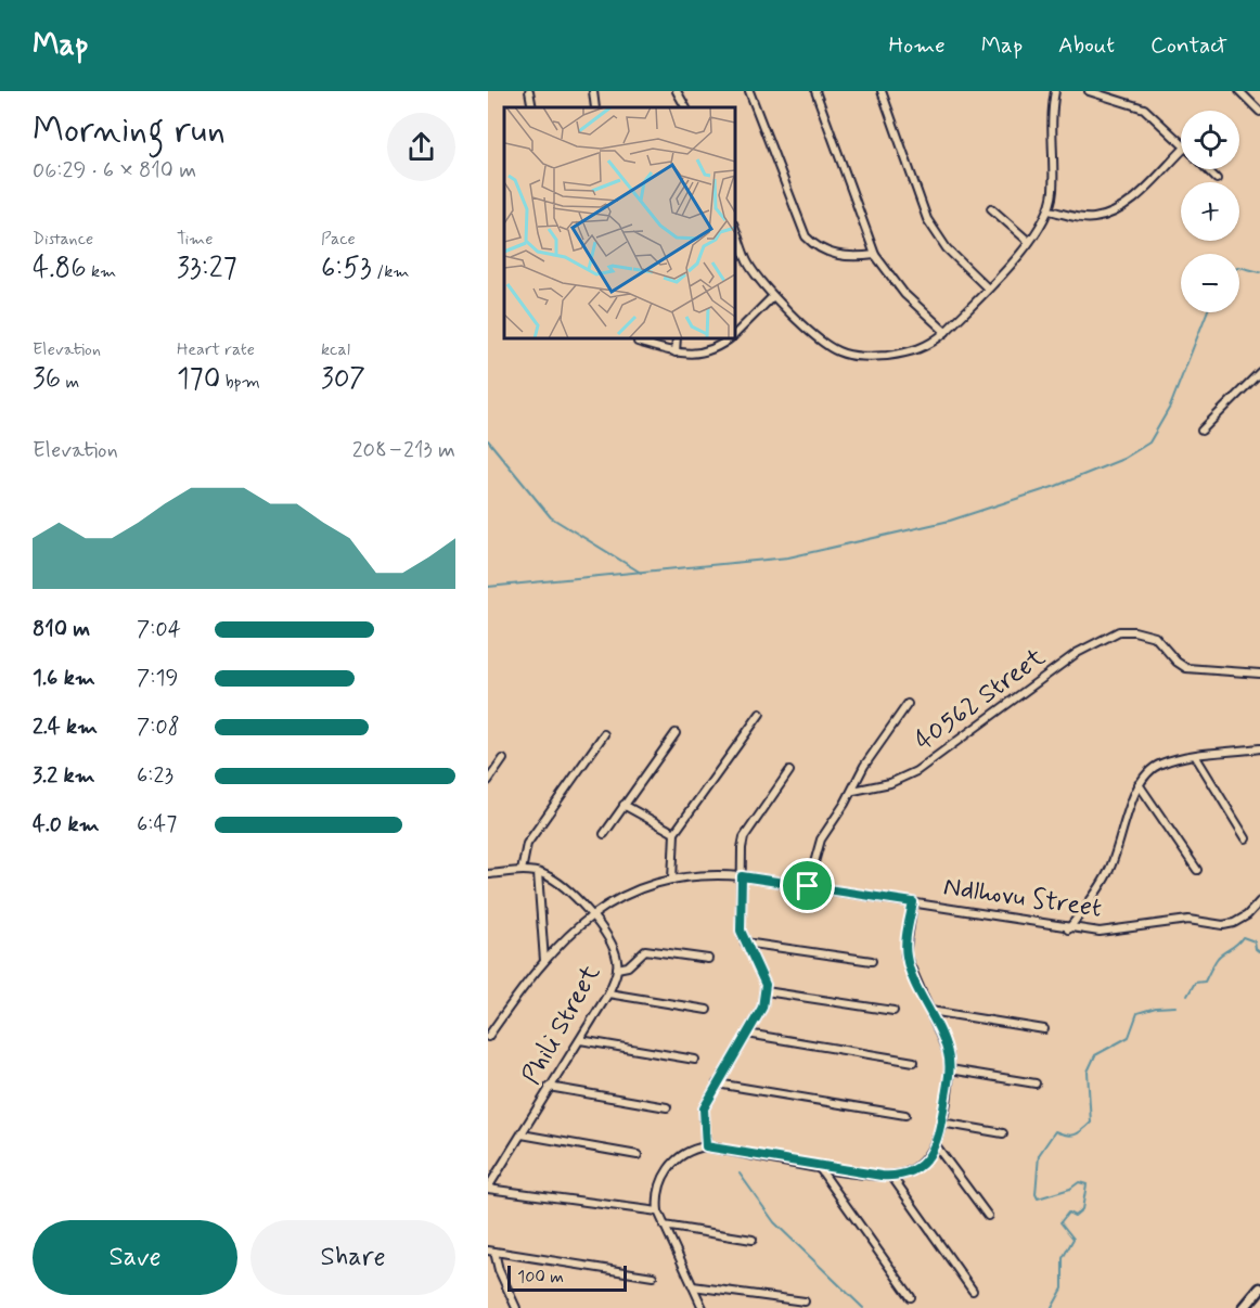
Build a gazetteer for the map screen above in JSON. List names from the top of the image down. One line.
{"streets":{"street":["40562 Street","Ndlhovu Street","Phili Street"]},"crossings":[["Ndlhovu Street","Phili Street"]],"scale_bar":"100 m","page":{"header":"Map","nav":["Home","Map","About","Contact"],"heading":["Morning run","06:29 · 6 × 810 m"],"map_buttons":["+","−"],"stats":[["Distance","4.86 km"],["Time","33:27"],["Pace","6:53 /km"],["Elevation","36 m"],["Heart rate","170 bpm"],["kcal","307"]],"chart":["Elevation","208–213 m"],"list":[{"name":"810 m","note":"7:04"},{"name":"1.6 km","note":"7:19"},{"name":"2.4 km","note":"7:08"},{"name":"3.2 km","note":"6:23"},{"name":"4.0 km","note":"6:47"}],"buttons":["Save","Share"],"scale":"100 m"}}
